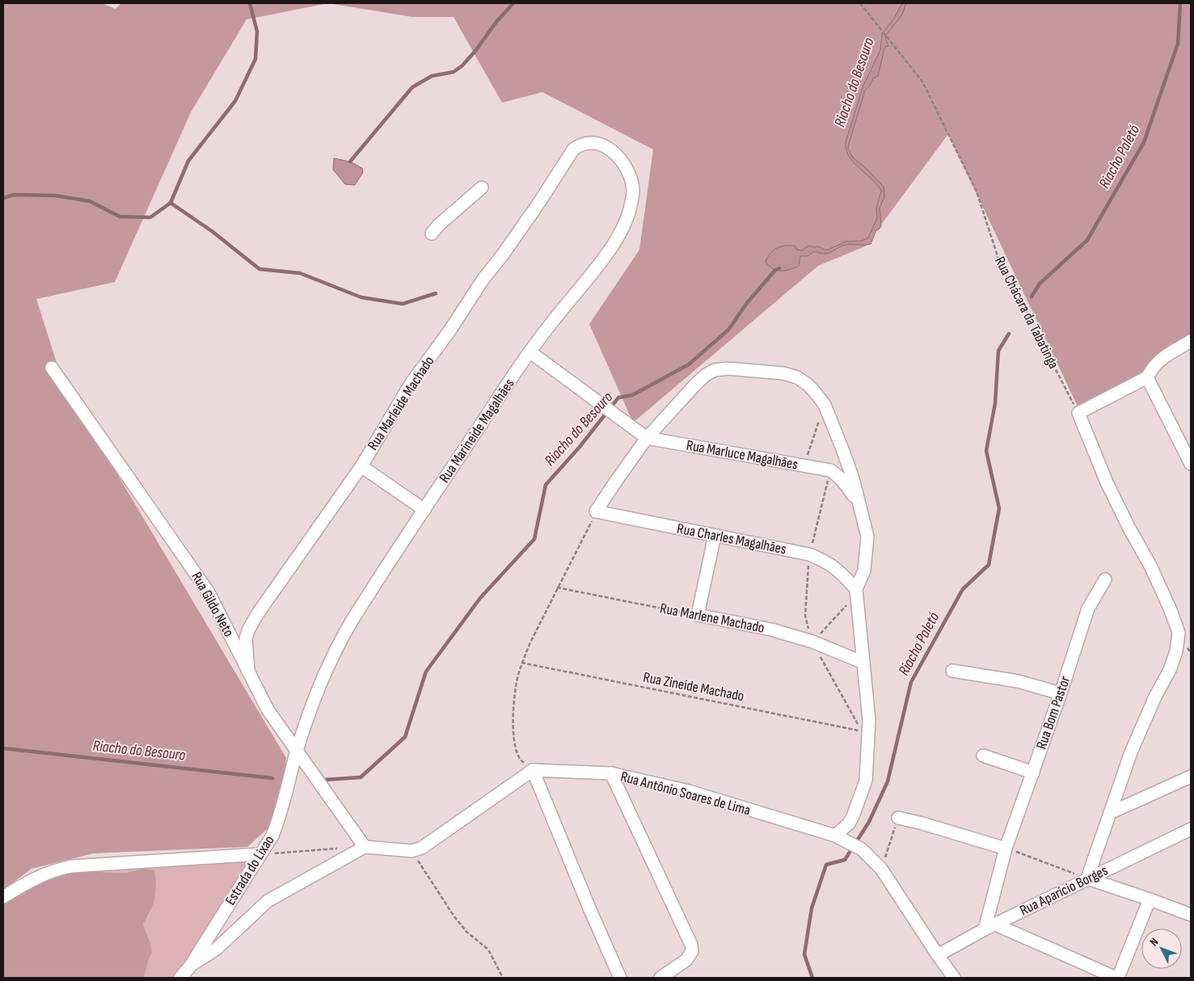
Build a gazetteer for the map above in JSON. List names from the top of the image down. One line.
{"streets":{"street":["Rua Marleide Machado","Rua Marineide Magalhães","Rua Marluce Magalhães","Rua Charles Magalhães","Rua Gildo Neto","Rua Marlene Machado","Rua Bom Pastor","Rua Antônio Soares de Lima","Estrada do Lixao","Rua Aparício Borges"],"path":["Rua Chácara da Tabatinga","Rua Zineide Machado"]},"crossings":[["Rua Marleide Machado","Rua Marineide Magalhães"],["Rua Marleide Machado","Rua Gildo Neto"],["Rua Marineide Magalhães","Rua Marluce Magalhães"],["Rua Marineide Magalhães","Rua Gildo Neto"],["Rua Marineide Magalhães","Estrada do Lixao"],["Rua Gildo Neto","Estrada do Lixao"],["Rua Marlene Machado","Rua Zineide Machado"],["Rua Bom Pastor","Rua Aparício Borges"],["Rua Antônio Soares de Lima","Rua Aparício Borges"]],"water":["Riacho do Besouro","Riacho Paletó"],"north":"top left"}
